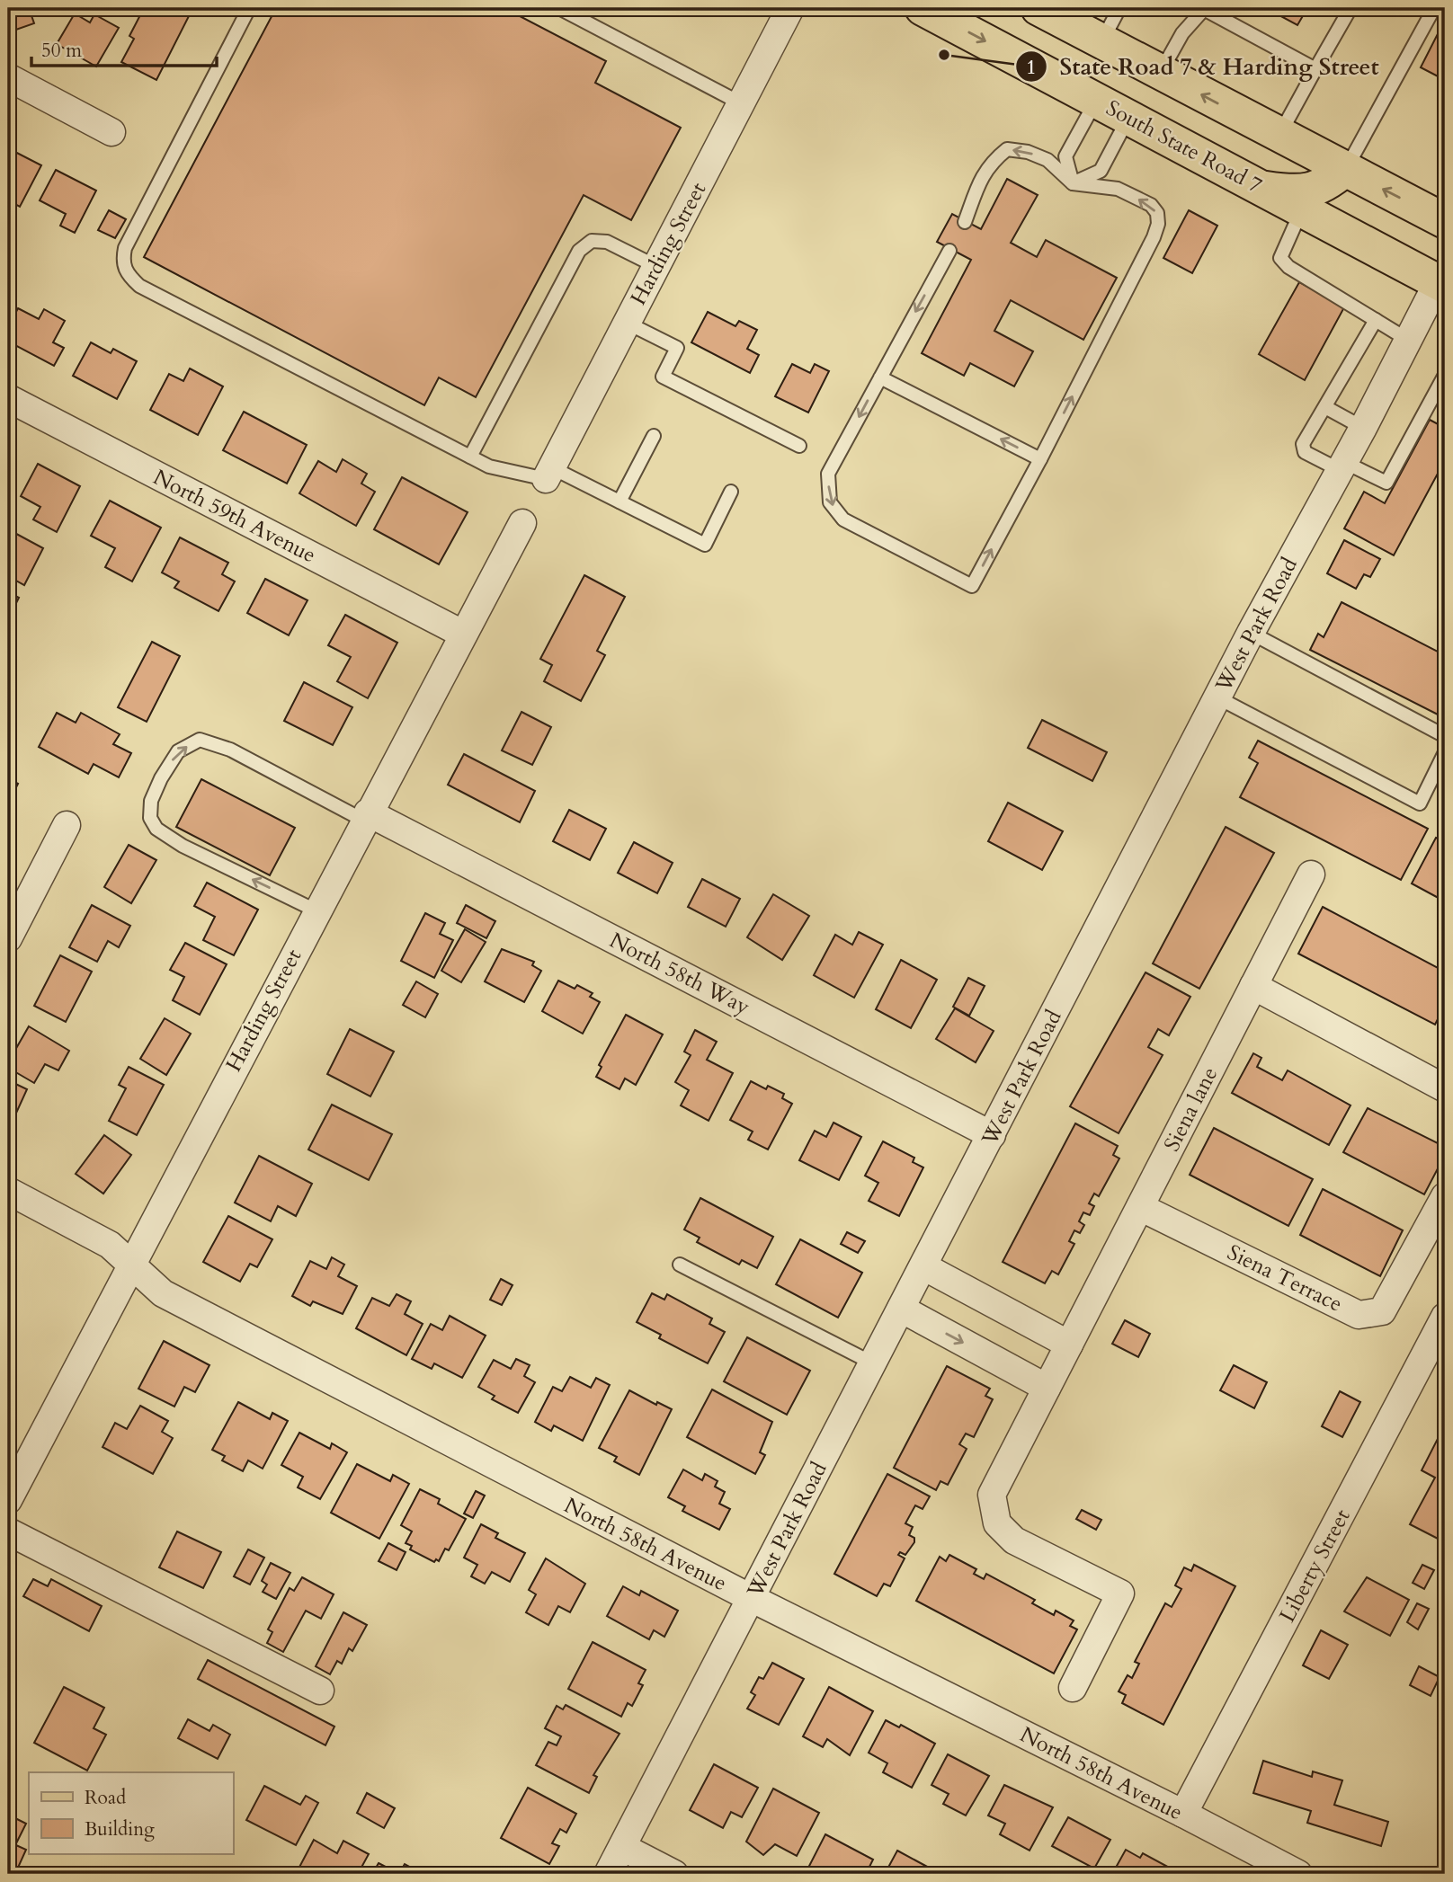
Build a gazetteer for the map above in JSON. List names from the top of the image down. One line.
{"streets":{"main road":["South State Road 7"],"street":["Harding Street","North 59th Avenue","West Park Road","North 58th Way","Siena lane","Siena Terrace","North 58th Avenue","Liberty Street"]},"crossings":[["South State Road 7","West Park Road"],["Harding Street","North 59th Avenue"],["Harding Street","North 58th Way"],["Harding Street","North 58th Avenue"],["West Park Road","North 58th Way"],["West Park Road","North 58th Avenue"],["Siena lane","Siena Terrace"],["North 58th Avenue","Liberty Street"]],"places":["State Road 7 & Harding Street"],"legend":["Road","Building"],"scale_bar":"50 m"}
